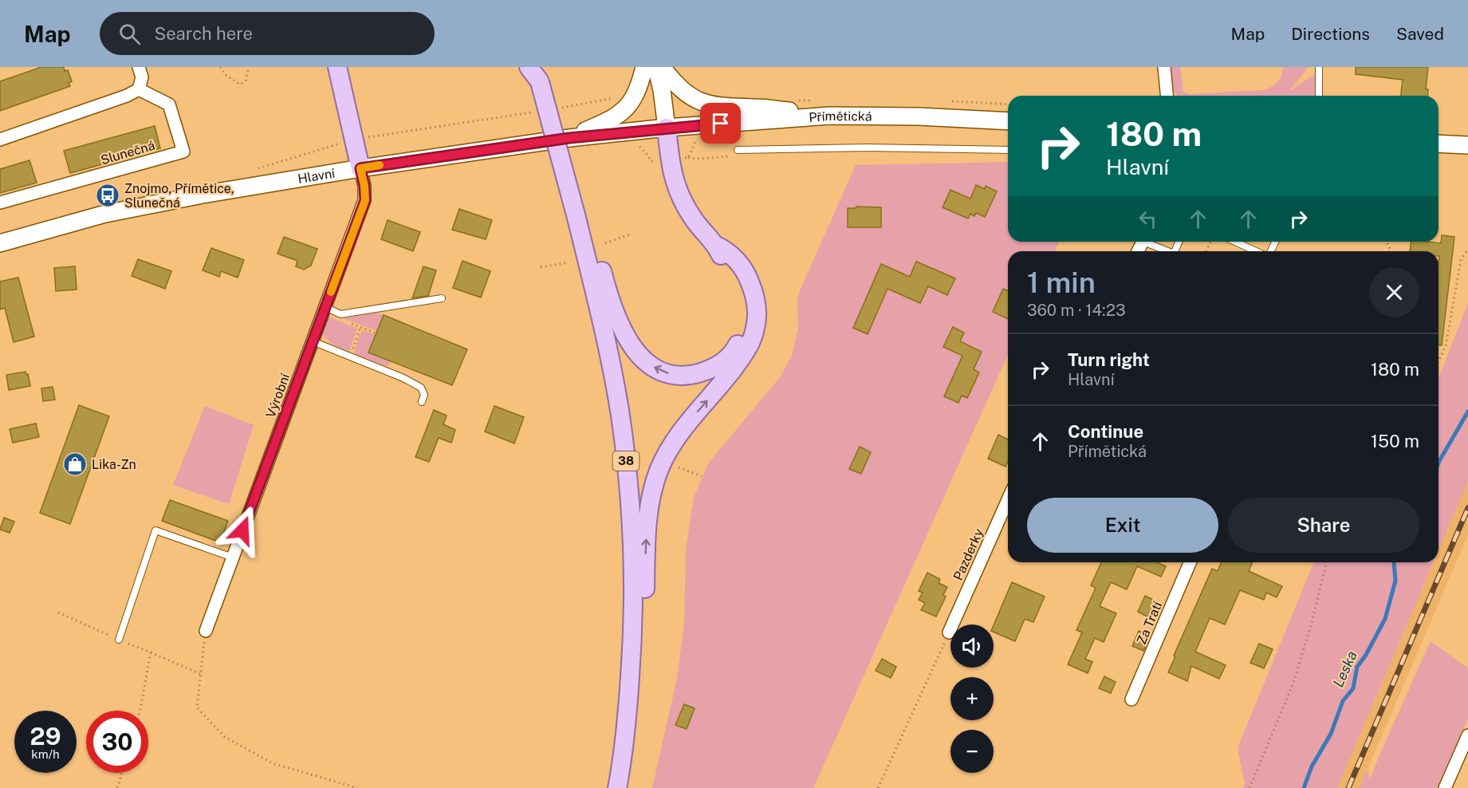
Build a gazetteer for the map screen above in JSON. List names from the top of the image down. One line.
{"streets":{"main road":["Přímětická","Hlavní","38"],"street":["Slunečná","Výrobní","Pazderky","Za Tratí"]},"crossings":[["Přímětická","Hlavní"],["Hlavní","Výrobní"]],"water":["Leska"],"places":{"bus stop":["Znojmo, Přímětice, Slunečná"],"shop":["Lika-Zn"]},"page":{"header":"Map","search":"Search here","nav":["Map","Directions","Saved"],"turn":["180 m","Hlavní"],"heading":["1 min","360 m · 14:23"],"list":[{"name":"Turn right","note":"Hlavní","value":"180 m"},{"name":"Continue","note":"Přímětická","value":"150 m"}],"buttons":["Exit","Share"],"map_buttons":["+","−"],"speed":"29 km/h","limit":"30"}}
